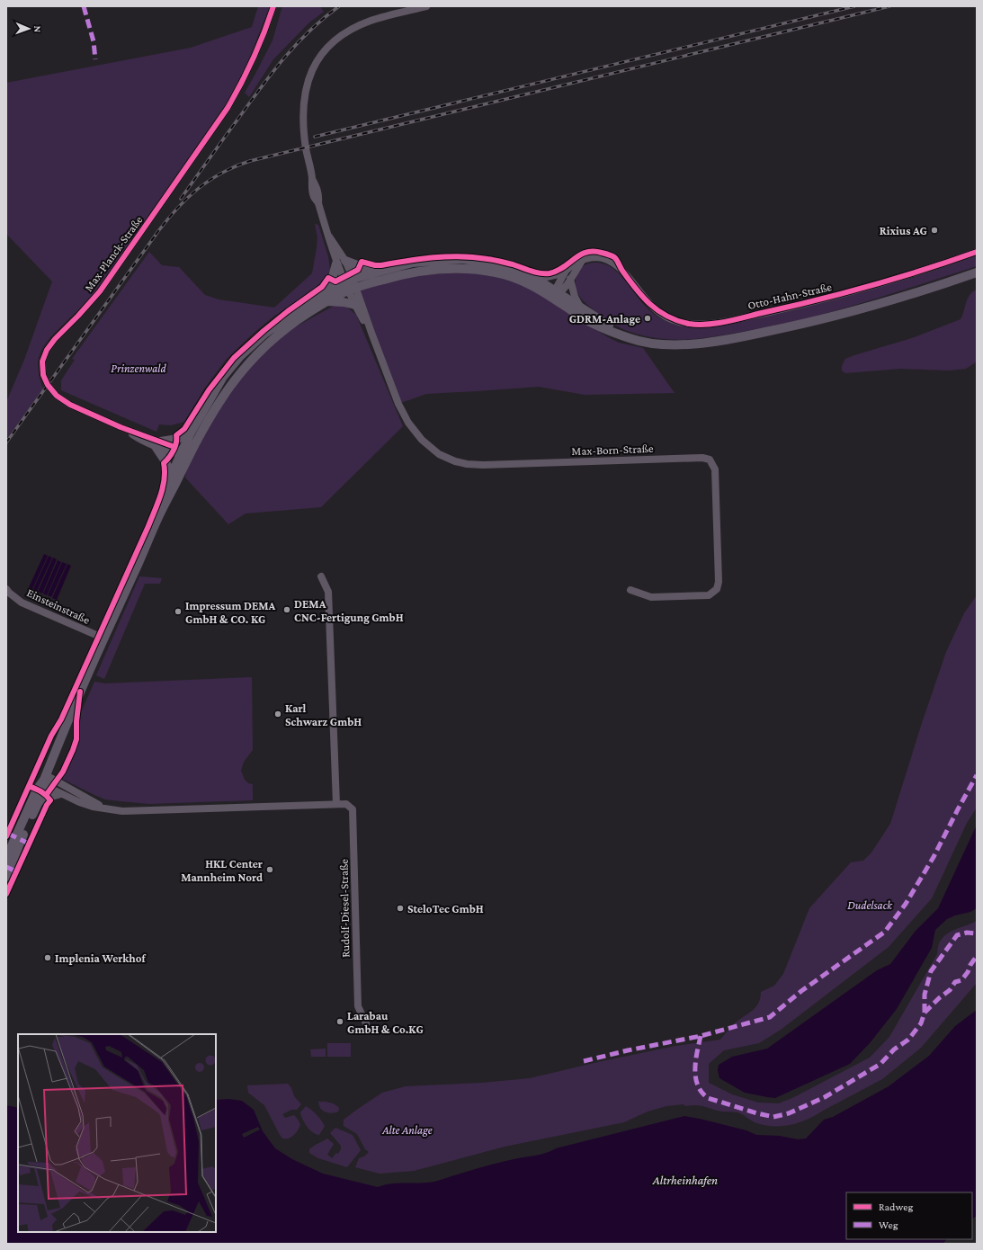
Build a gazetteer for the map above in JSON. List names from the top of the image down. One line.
{"streets":{"street":["Max-Planck-Straße","Otto-Hahn-Straße","Max-Born-Straße","Einsteinstraße","Rudolf-Diesel-Straße"]},"water":["Altrheinhafen"],"parks":["Prinzenwald","Dudelsack","Alte Anlage"],"places":["Rixius AG","GDRM-Anlage","DEMA CNC-Fertigung GmbH","Impressum DEMA GmbH & CO. KG","Karl Schwarz GmbH","HKL Center Mannheim Nord","SteloTec GmbH","Implenia Werkhof","Larabau GmbH & Co.KG"],"legend":["Radweg","Weg"],"north":"right"}
